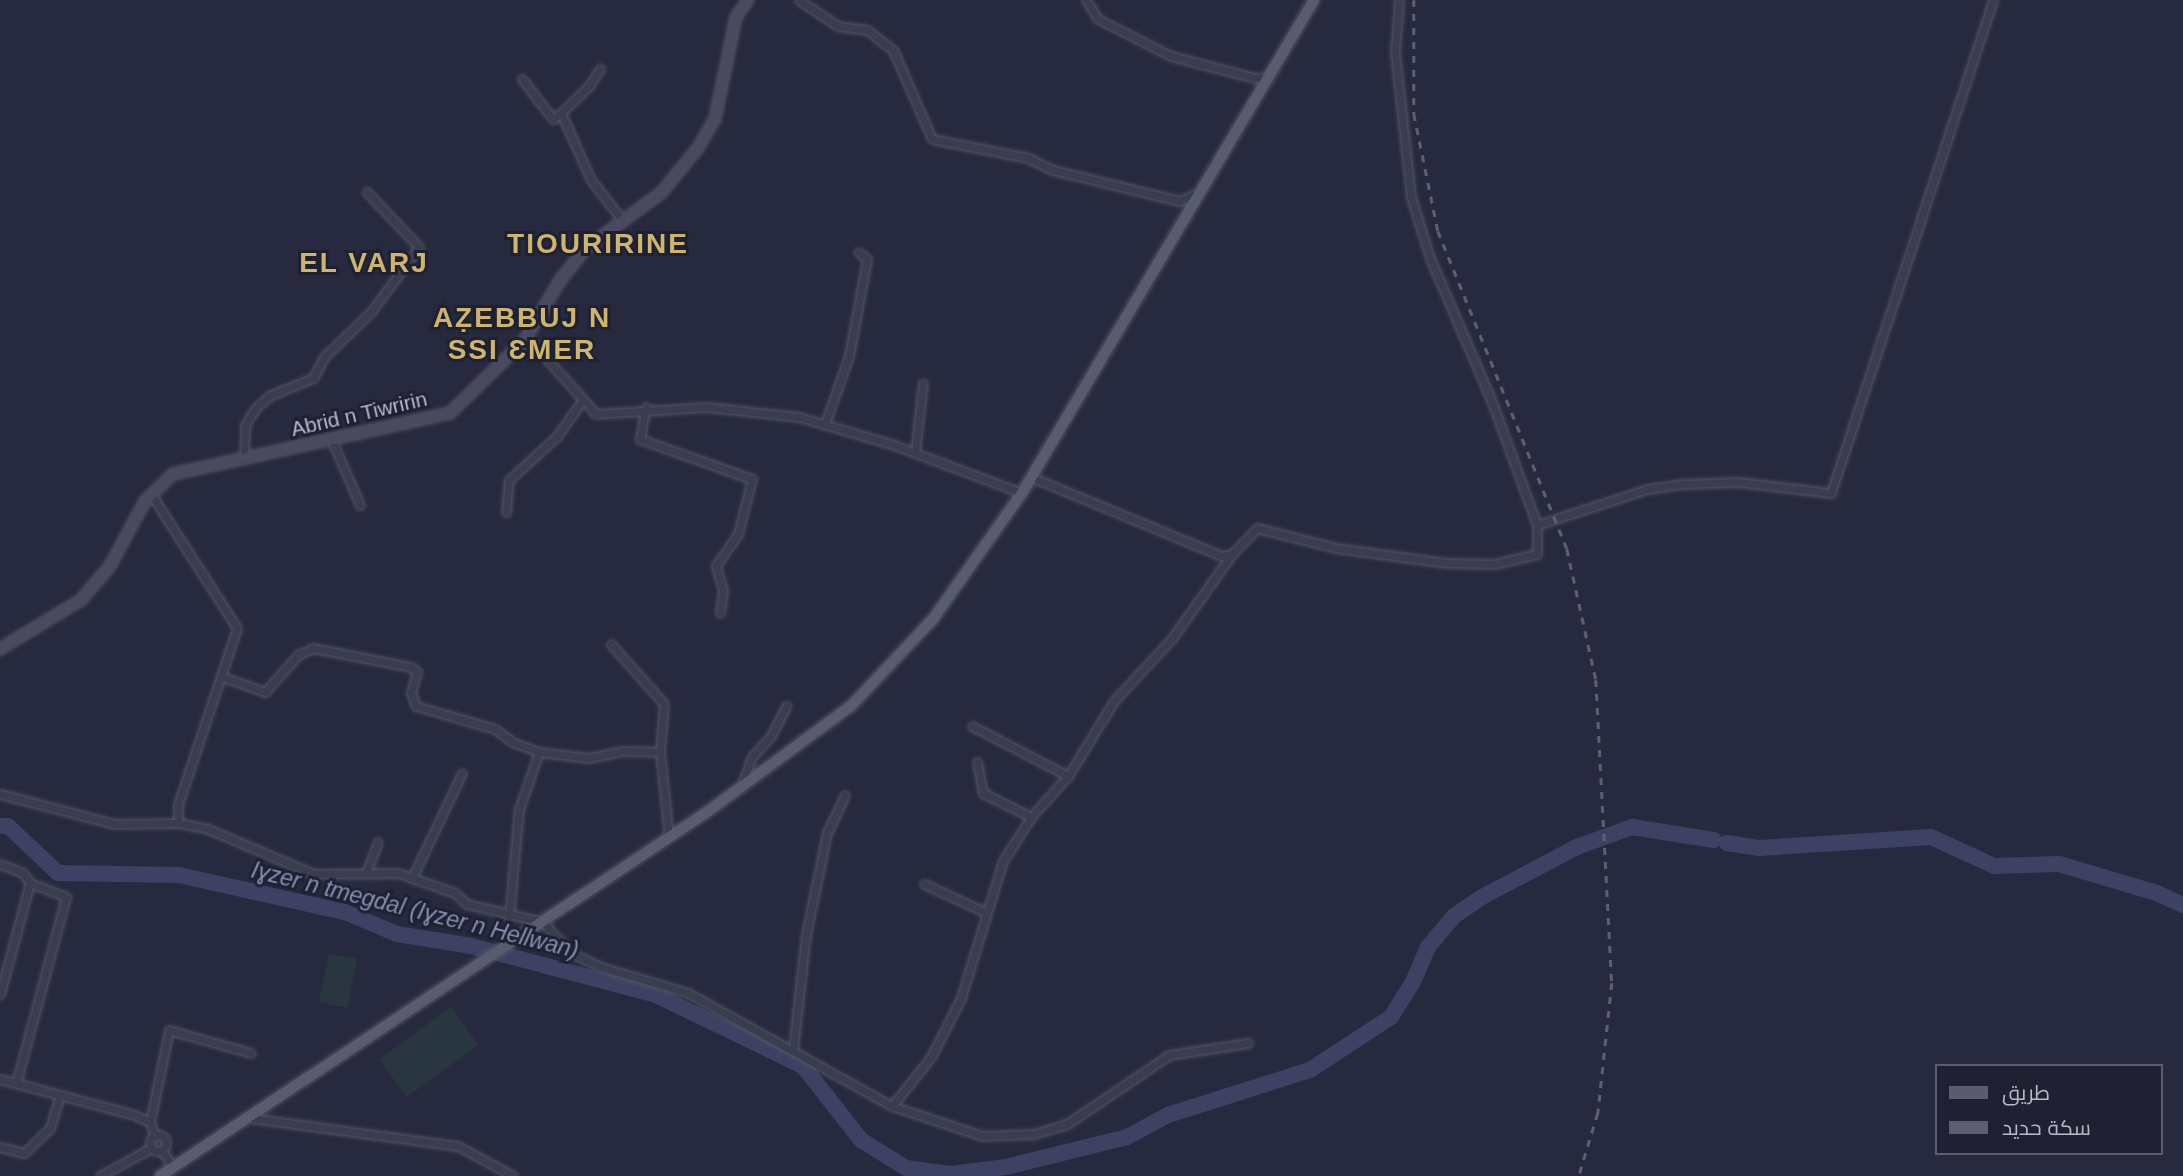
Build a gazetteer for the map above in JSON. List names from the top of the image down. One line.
{"streets":{"street":["Abrid n Tiwririn"]},"districts":["TIOURIRINE","EL VARJ","AẒEBBUJ N SSI ƐMER"],"water":["Iɣzer n tmegdal (Iɣzer n Hellwan)"],"legend":["طريق","سكة حديد"]}
